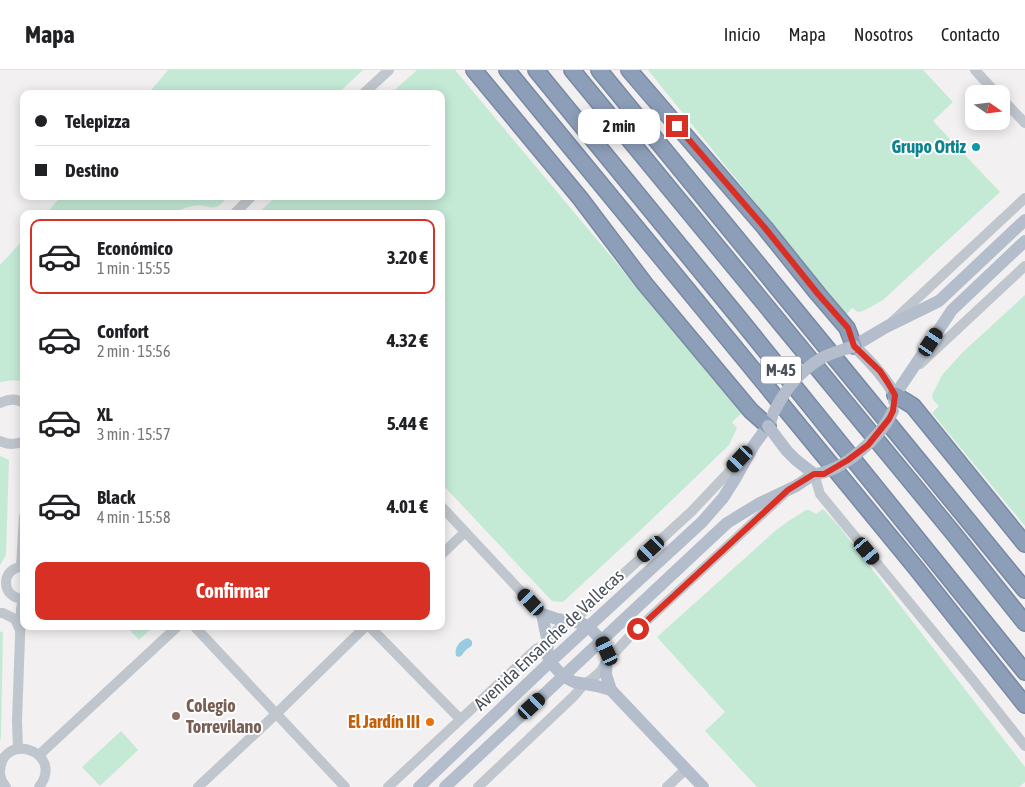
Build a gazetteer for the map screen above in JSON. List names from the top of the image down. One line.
{"streets":{"highway":["M-45"],"main road":["Avenida Ensanche de Vallecas"]},"places":["Grupo Ortiz","Colegio Torrevilano","El Jardín III"],"north":"right","page":{"header":"Mapa","nav":["Inicio","Mapa","Nosotros","Contacto"],"banner":["Telepizza","Destino"],"bubble":"2 min","list":[{"name":"Económico","note":"1 min · 15:55","value":"3.20 €"},{"name":"Confort","note":"2 min · 15:56","value":"4.32 €"},{"name":"XL","note":"3 min · 15:57","value":"5.44 €"},{"name":"Black","note":"4 min · 15:58","value":"4.01 €"}],"buttons":"Confirmar"}}
